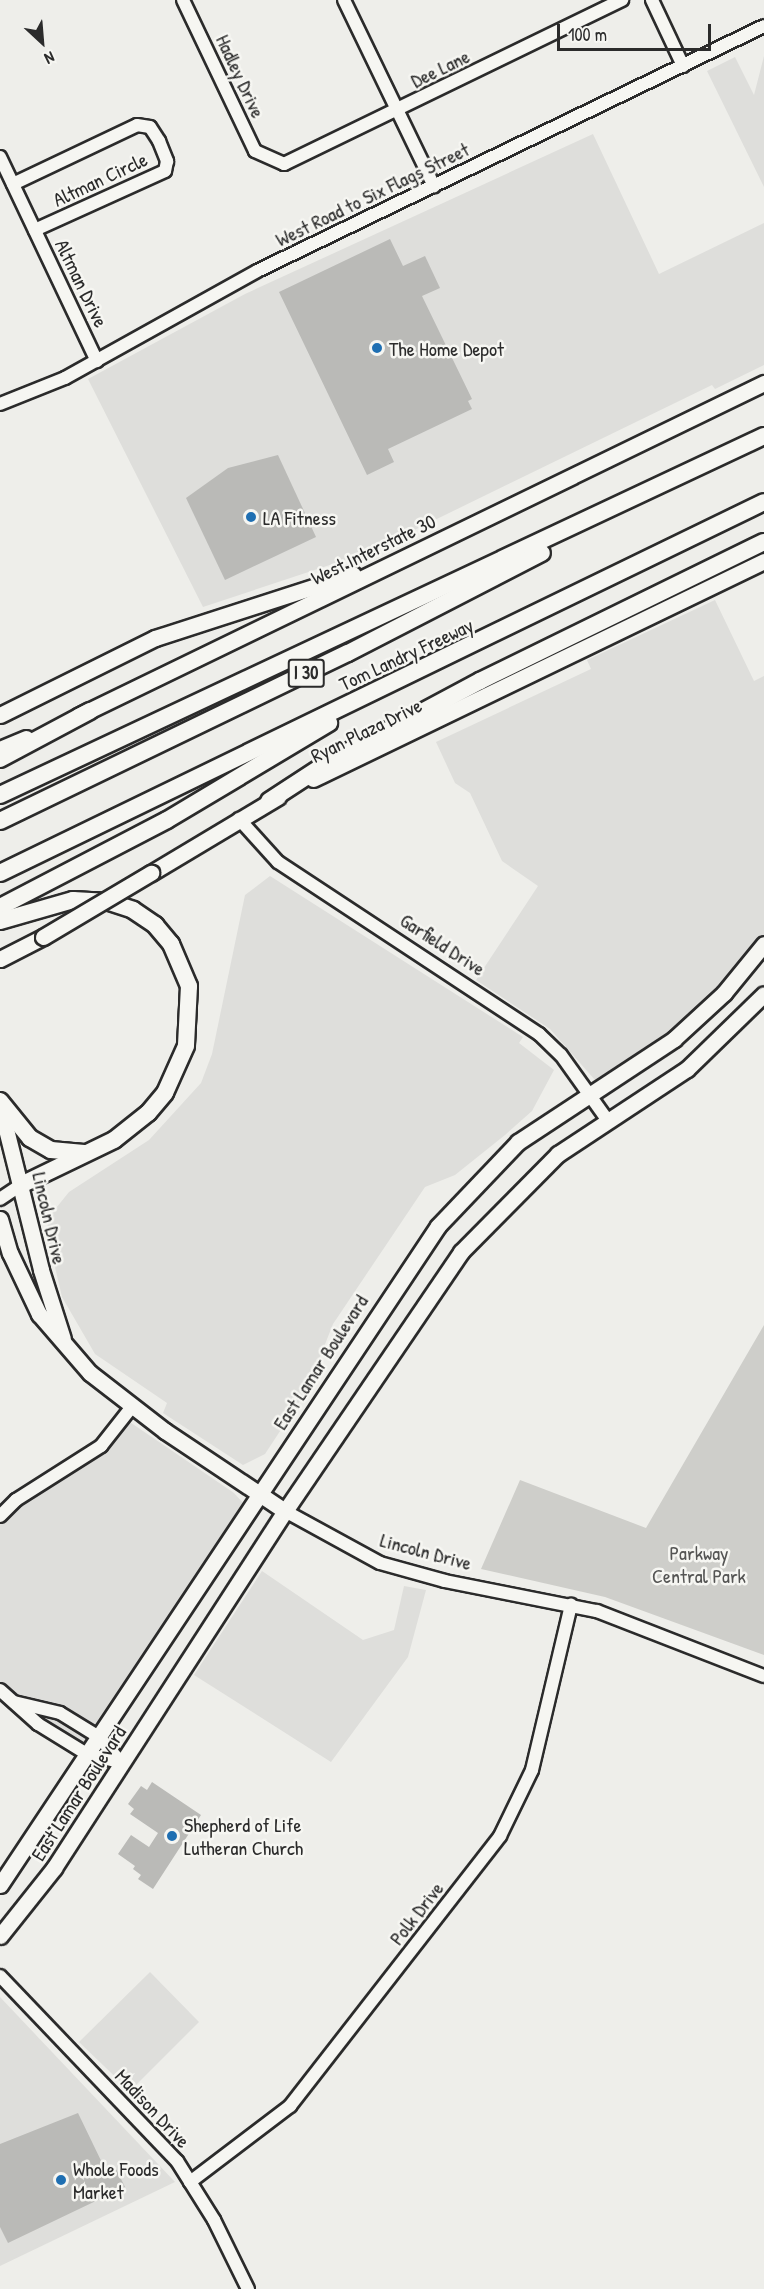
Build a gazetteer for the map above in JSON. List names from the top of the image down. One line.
{"streets":{"highway":["Tom Landry Freeway","I 30"],"main road":["West Interstate 30","Ryan Plaza Drive","Lincoln Drive","East Lamar Boulevard"],"street":["Dee Lane","Hadley Drive","Altman Circle","West Road to Six Flags Street","Altman Drive","Garfield Drive","Polk Drive","Madison Drive"]},"crossings":[["Dee Lane","Hadley Drive"],["Altman Circle","Altman Drive"],["West Road to Six Flags Street","Altman Drive"],["Ryan Plaza Drive","Garfield Drive"],["Garfield Drive","East Lamar Boulevard"],["Lincoln Drive","East Lamar Boulevard"],["Lincoln Drive","Polk Drive"],["Polk Drive","Madison Drive"]],"parks":["Parkway Central Park"],"places":["The Home Depot","LA Fitness","Shepherd of Life Lutheran Church","Whole Foods Market"],"scale_bar":"100 m","north":"bottom right"}
